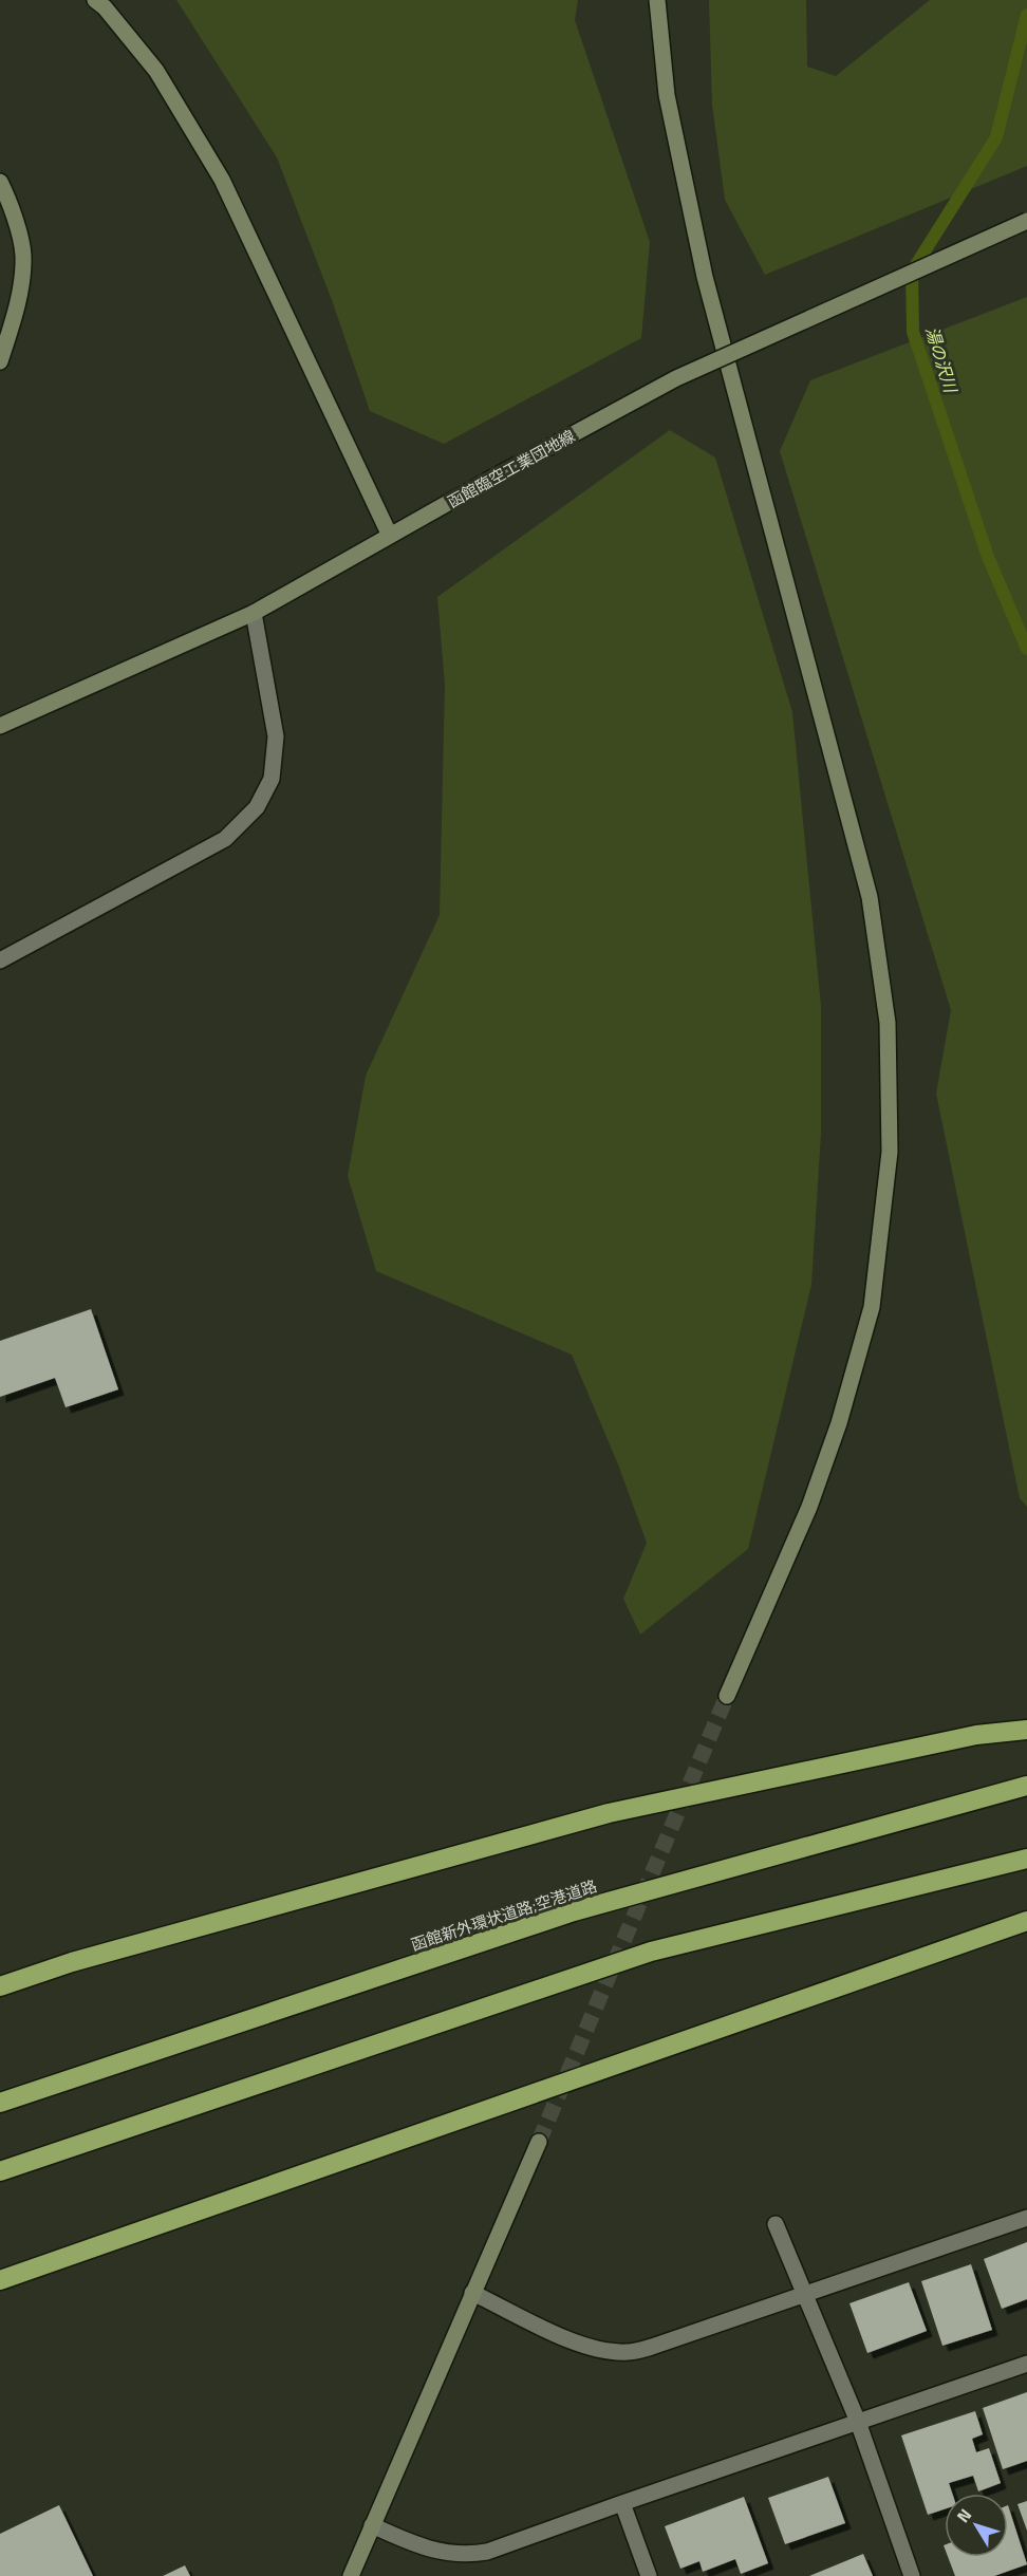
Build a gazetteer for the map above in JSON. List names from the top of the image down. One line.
{"streets":{"highway":["函館新外環状道路;空港道路"],"street":["函館臨空工業団地線"]},"water":["湯の沢川"],"north":"top left"}
